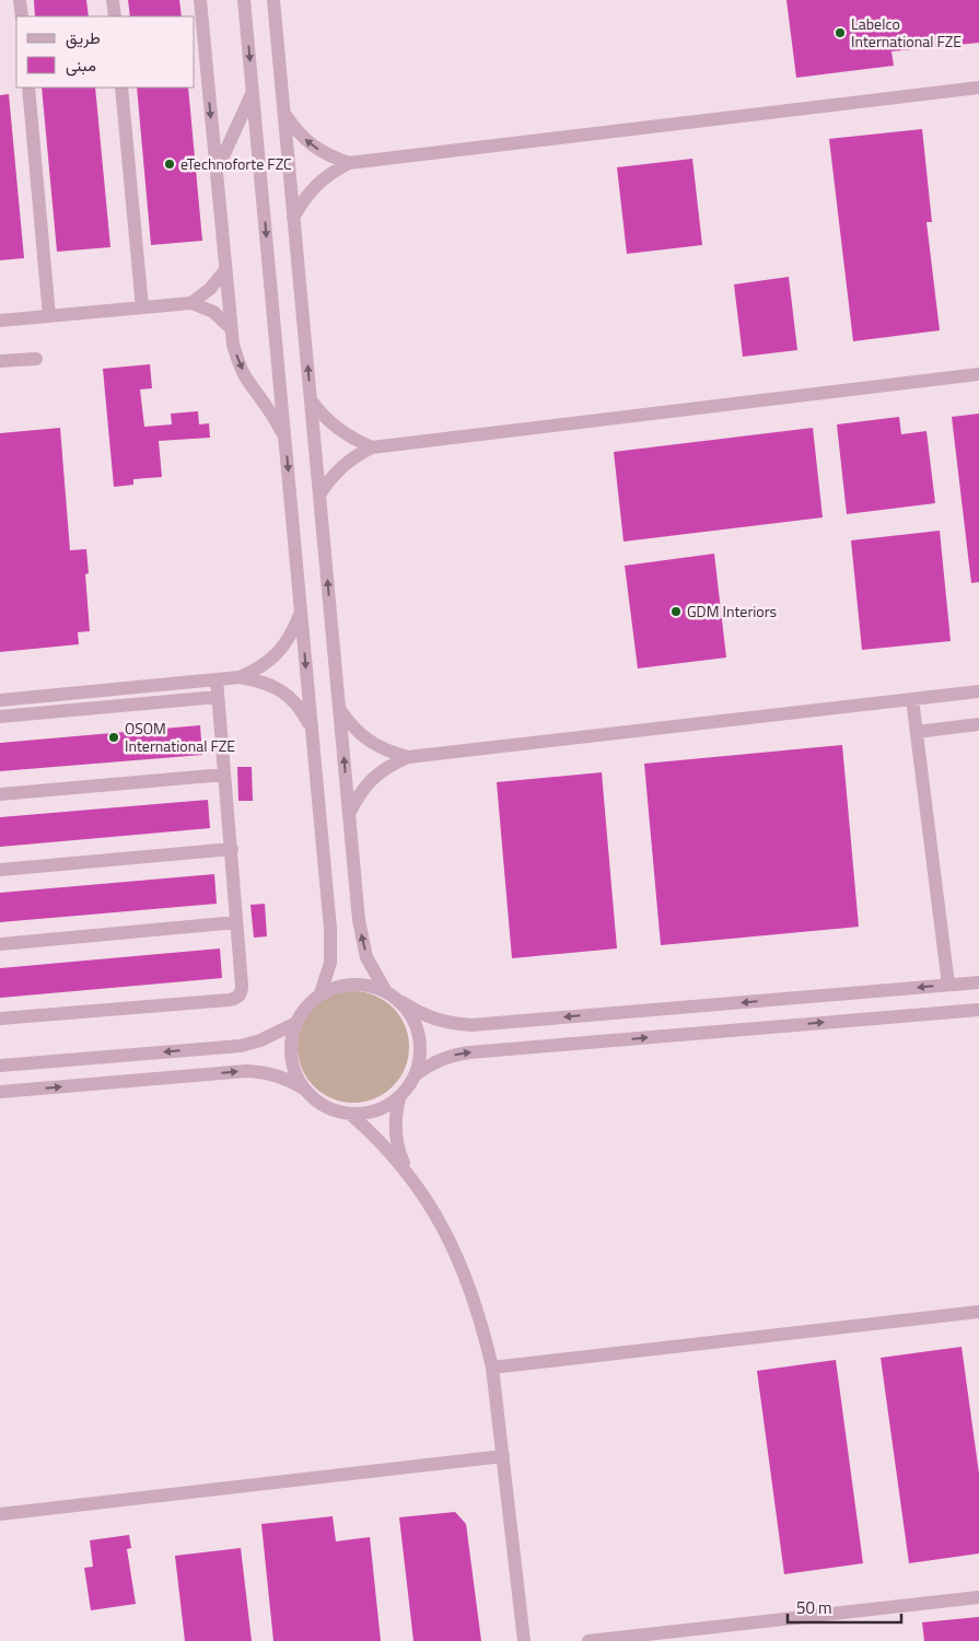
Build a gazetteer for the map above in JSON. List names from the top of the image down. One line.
{"places":["Labelco International FZE","eTechnoforte FZC","GDM Interiors","OSOM International FZE"],"legend":["طريق","مبنى"],"scale_bar":"50 m"}
